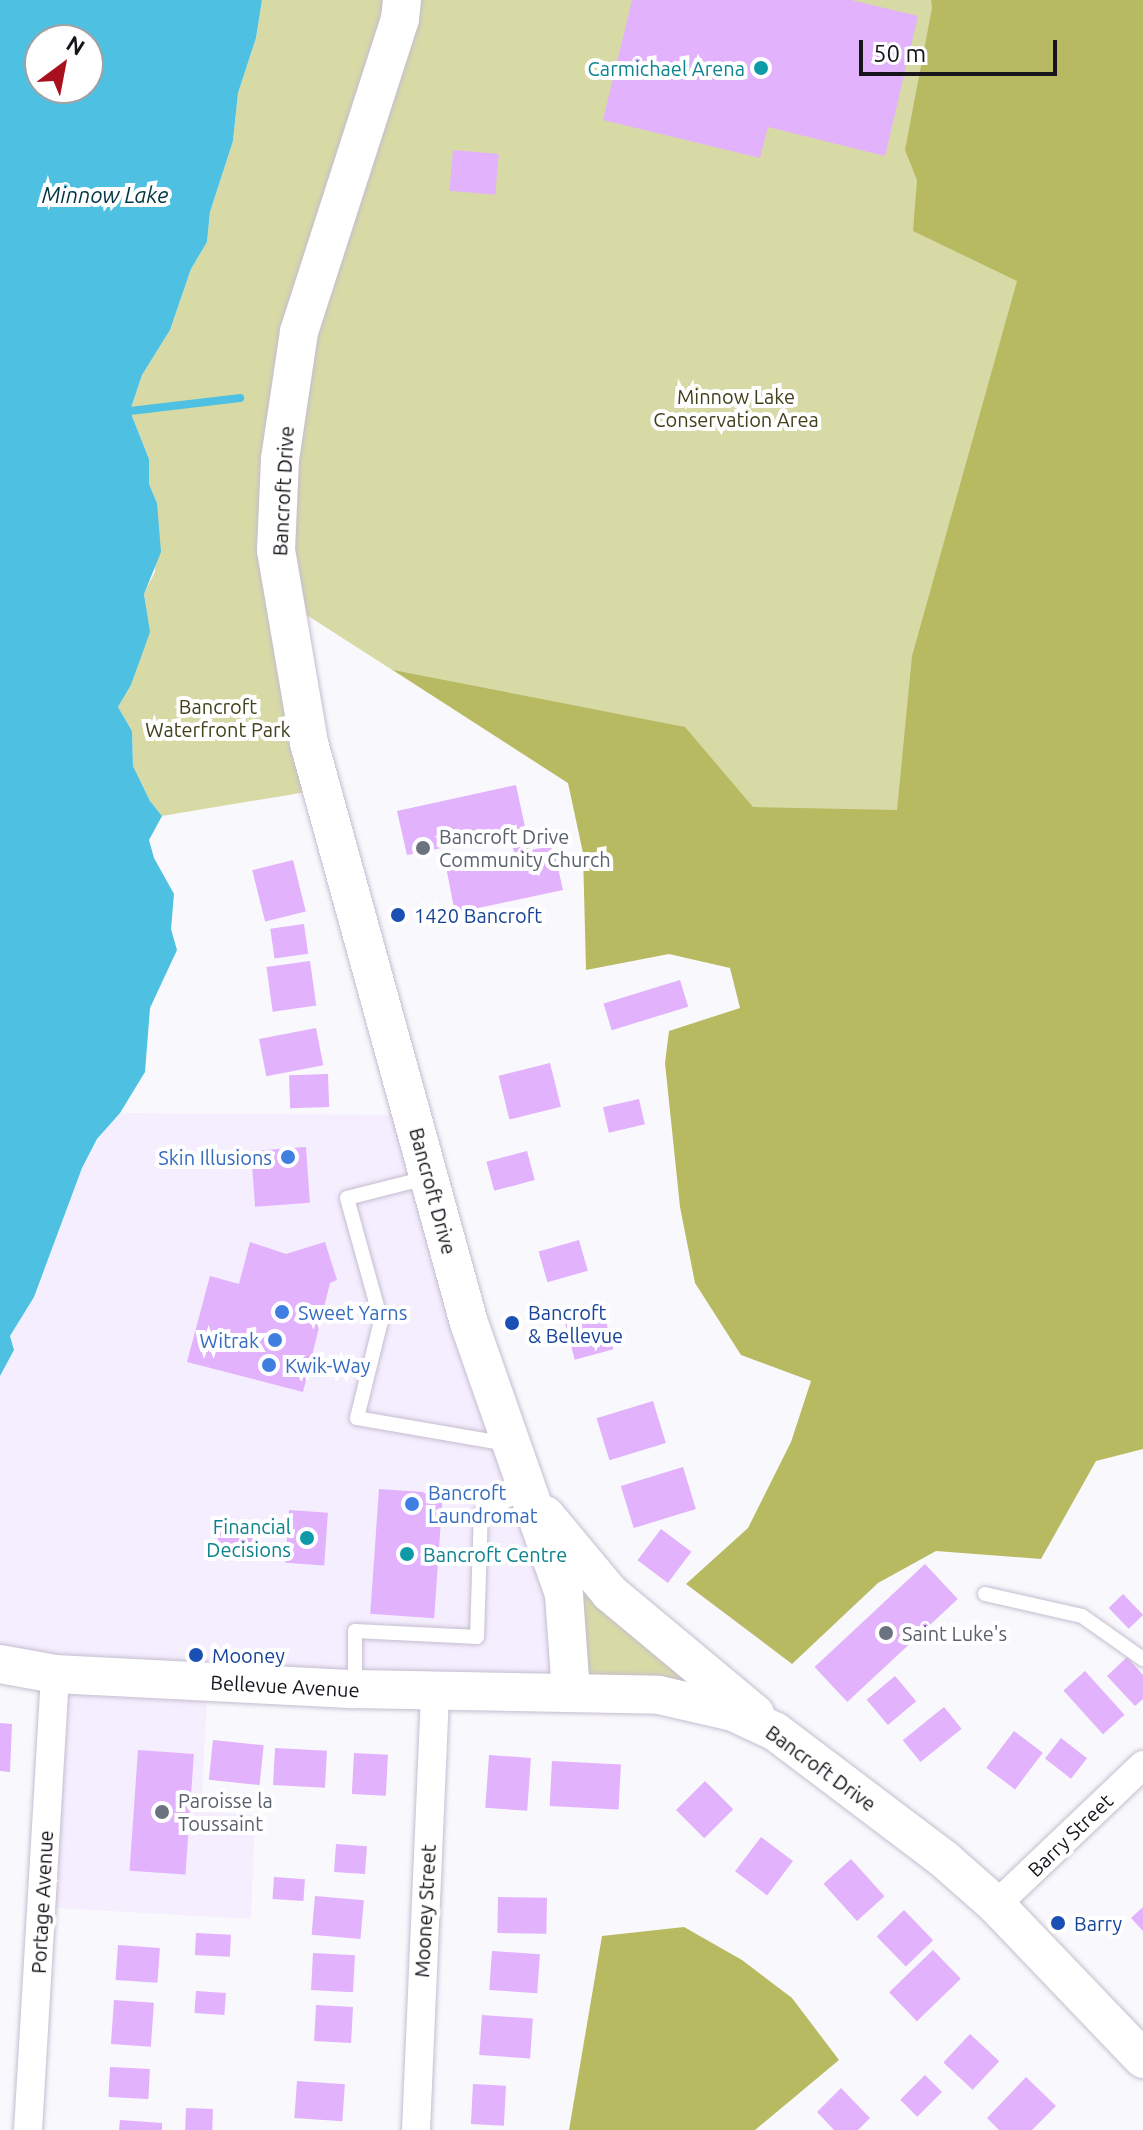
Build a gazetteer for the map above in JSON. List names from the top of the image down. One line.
{"streets":{"street":["Bancroft Drive","Bellevue Avenue","Barry Street","Portage Avenue","Mooney Street"]},"crossings":[["Bancroft Drive","Bellevue Avenue"],["Bancroft Drive","Barry Street"],["Bellevue Avenue","Portage Avenue"],["Bellevue Avenue","Mooney Street"]],"water":["Minnow Lake"],"parks":["Minnow Lake Conservation Area","Bancroft Waterfront Park"],"places":["Carmichael Arena","Bancroft Drive Community Church","1420 Bancroft","Skin Illusions","Sweet Yarns","Bancroft & Bellevue","Witrak","Kwik-Way","Bancroft Laundromat","Financial Decisions","Bancroft Centre","Saint Luke's","Mooney","Paroisse la Toussaint","Barry"],"scale_bar":"50 m","north":"top right"}
